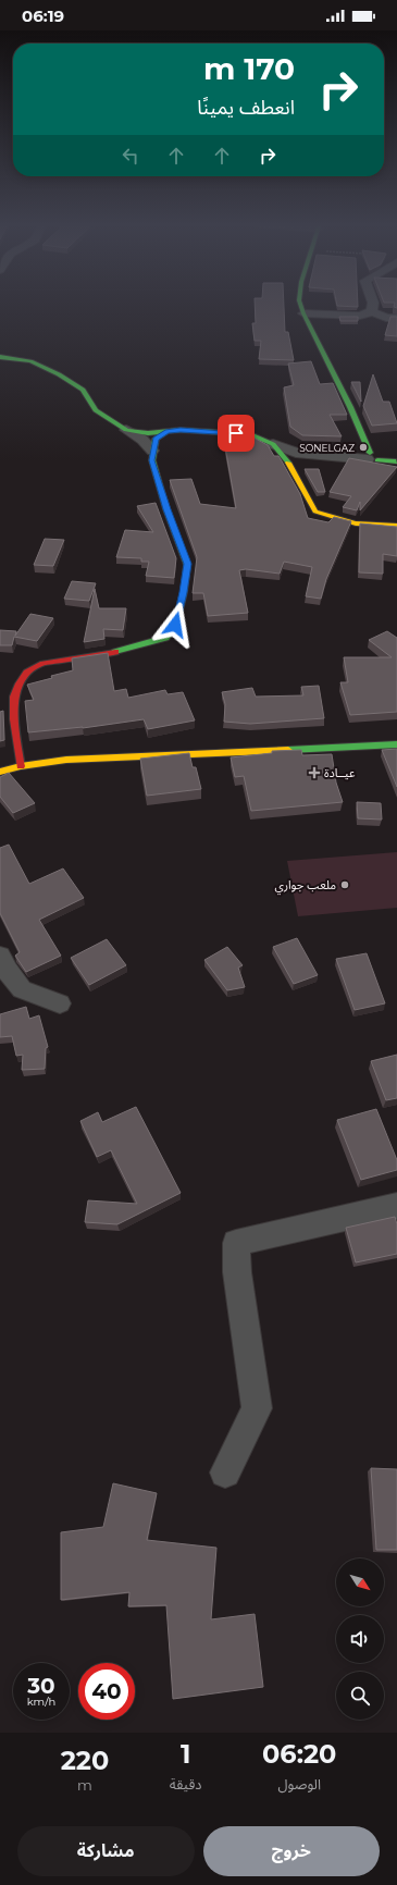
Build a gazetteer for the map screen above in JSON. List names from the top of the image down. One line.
{"places":{"other":["SONELGAZ","ملعب جواري"],"health":["عيــادة"]},"north":"bottom right","page":{"status":"06:19","turn":["170 m","انعطف يمينًا"],"speed":"30 km/h","limit":"40","eta":["06:20","الوصول","1","دقيقة","220","m"],"buttons":["خروج","مشاركة"]}}
